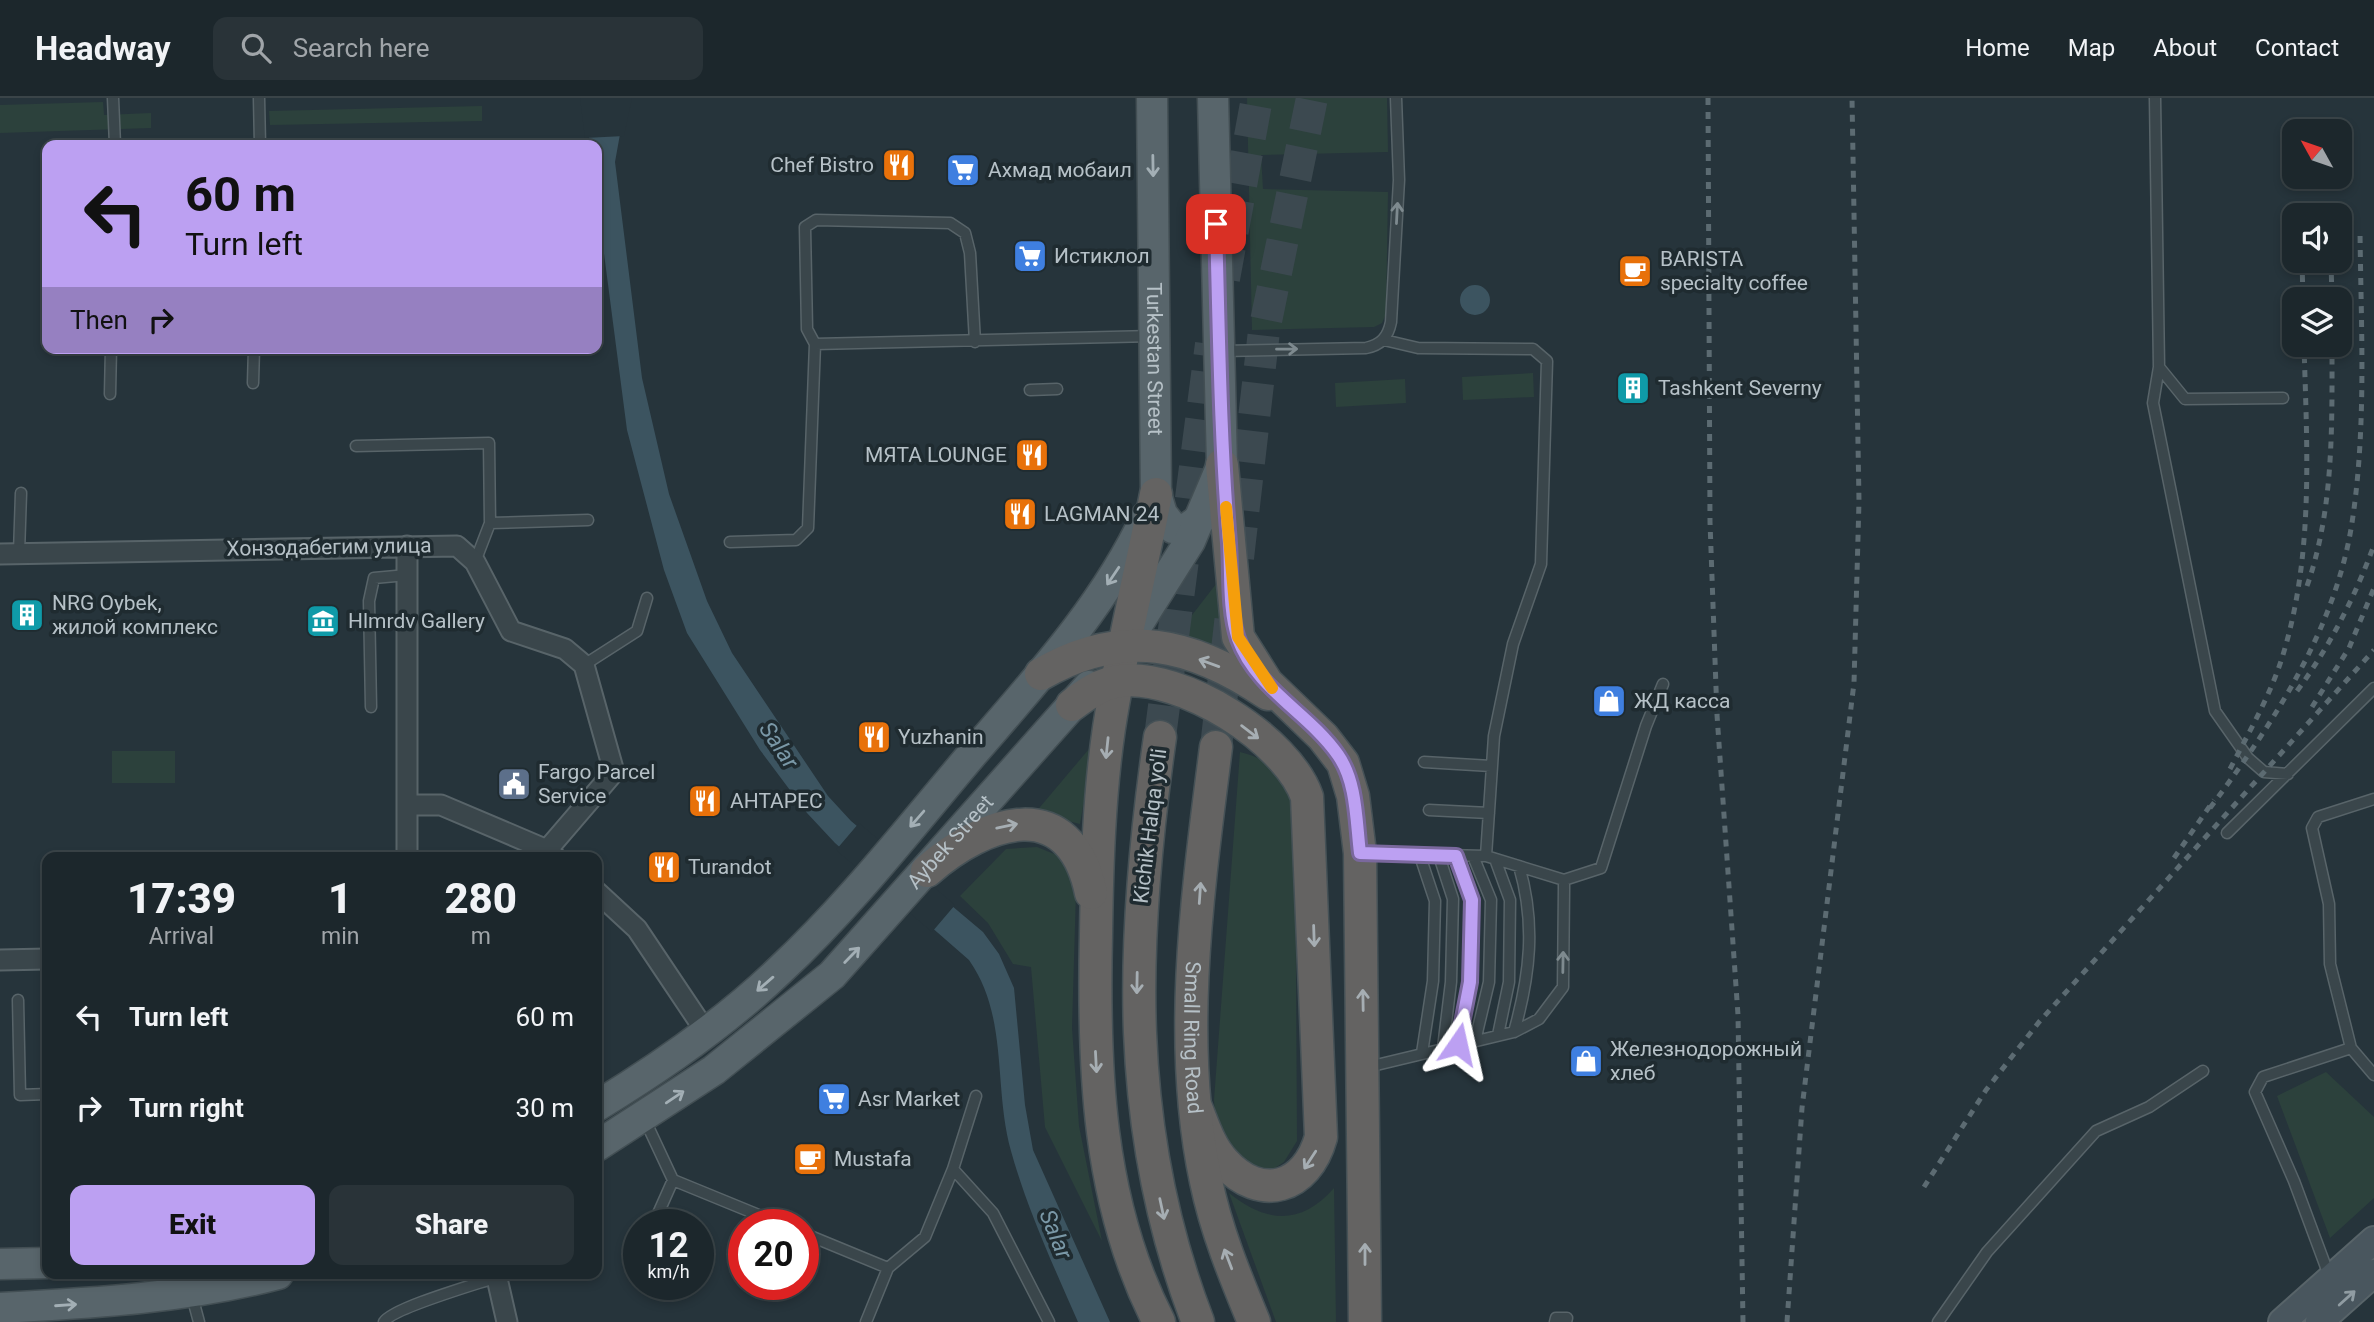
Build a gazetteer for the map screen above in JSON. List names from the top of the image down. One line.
{"streets":{"highway":["Kichik Halqa yo'li","Small Ring Road"],"main road":["Turkestan Street","Aybek Street"],"street":["Хонзодабегим улица"]},"crossings":[["Turkestan Street","Aybek Street"]],"water":["Salar"],"places":{"restaurant":["Chef Bistro","МЯТА LOUNGE","LAGMAN 24","Yuzhanin","АНТАРЕС","Turandot"],"supermarket":["Ахмад мобаил","Истиклол","Asr Market"],"cafe":["BARISTA specialty coffee","Mustafa"],"building":["Tashkent Severny","NRG Oybek, жилой комплекс"],"museum":["Hlmrdv Gallery"],"shop":["ЖД касса","Железнодорожный хлеб"],"public building":["Fargo Parcel Service"]},"north":"top left","page":{"header":"Headway","search":"Search here","nav":["Home","Map","About","Contact"],"turn":["60 m","Turn left"],"then":"Then","eta":["17:39","Arrival","1","min","280","m"],"list":[{"name":"Turn left","value":"60 m"},{"name":"Turn right","value":"30 m"}],"buttons":["Exit","Share"],"speed":"12 km/h","limit":"20"}}
